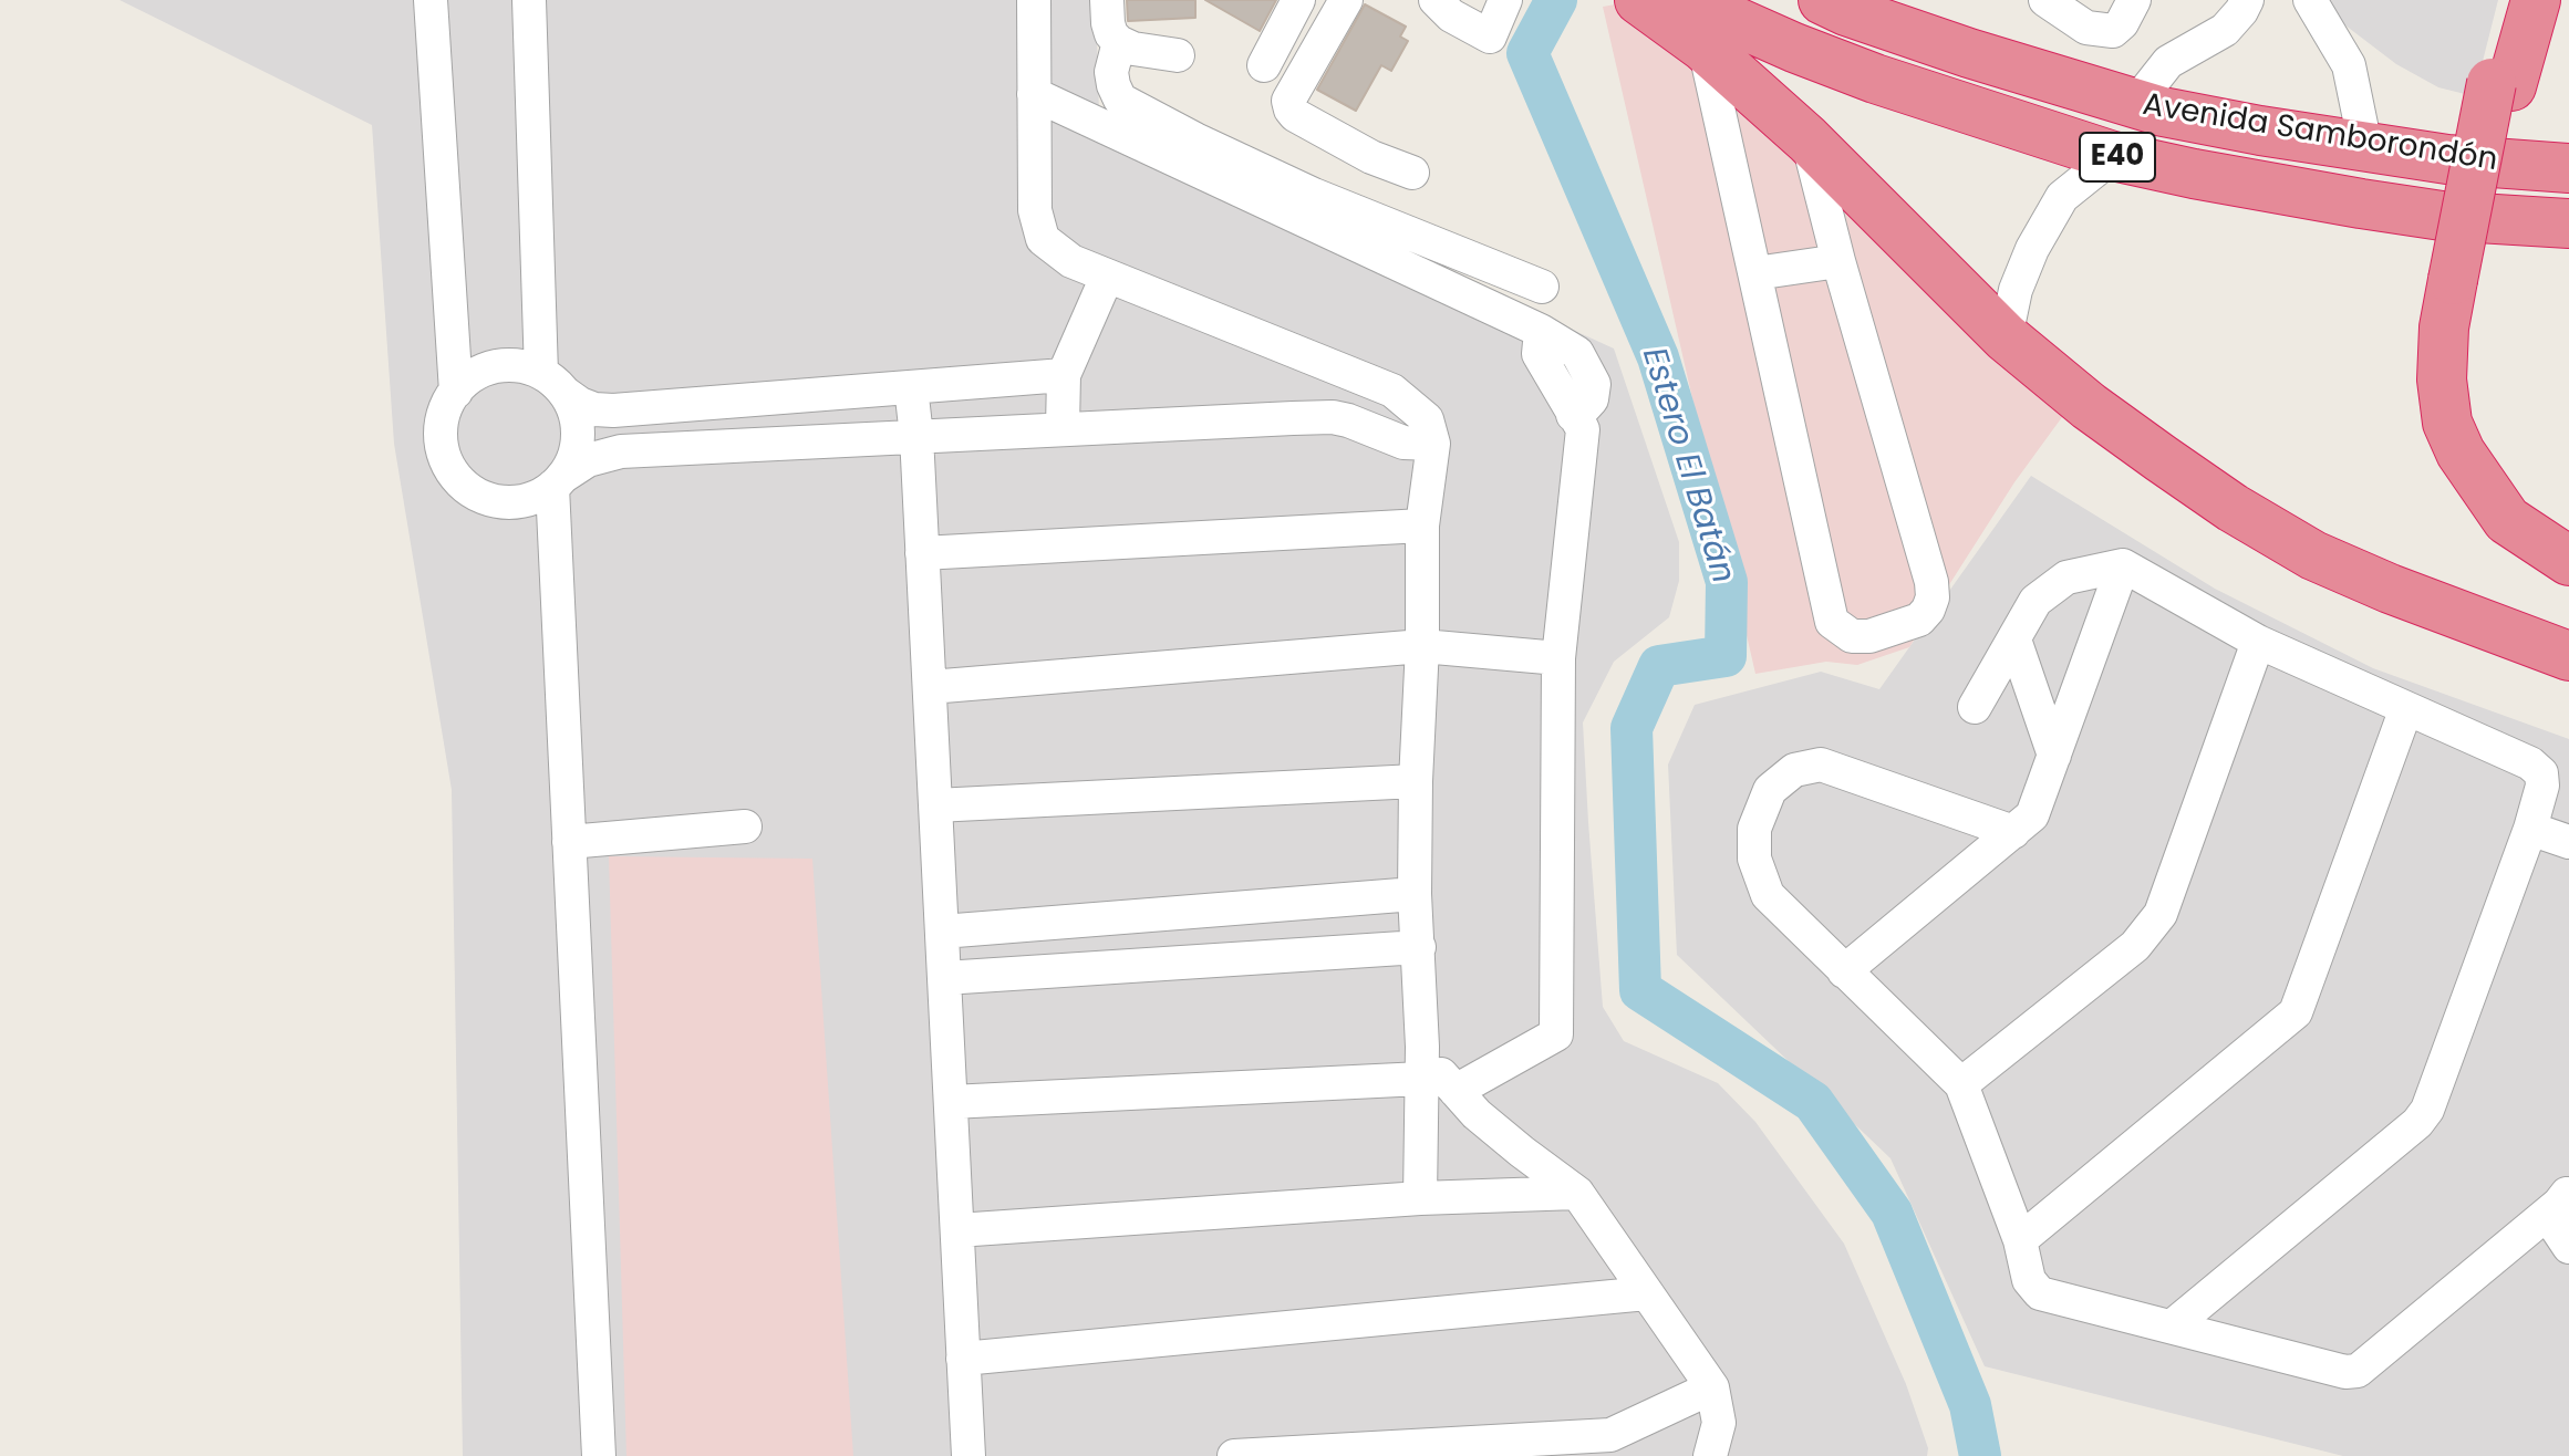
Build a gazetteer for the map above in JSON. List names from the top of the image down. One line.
{"streets":{"highway":["Avenida Samborondón","E40"]},"water":["Estero El Batán"]}
